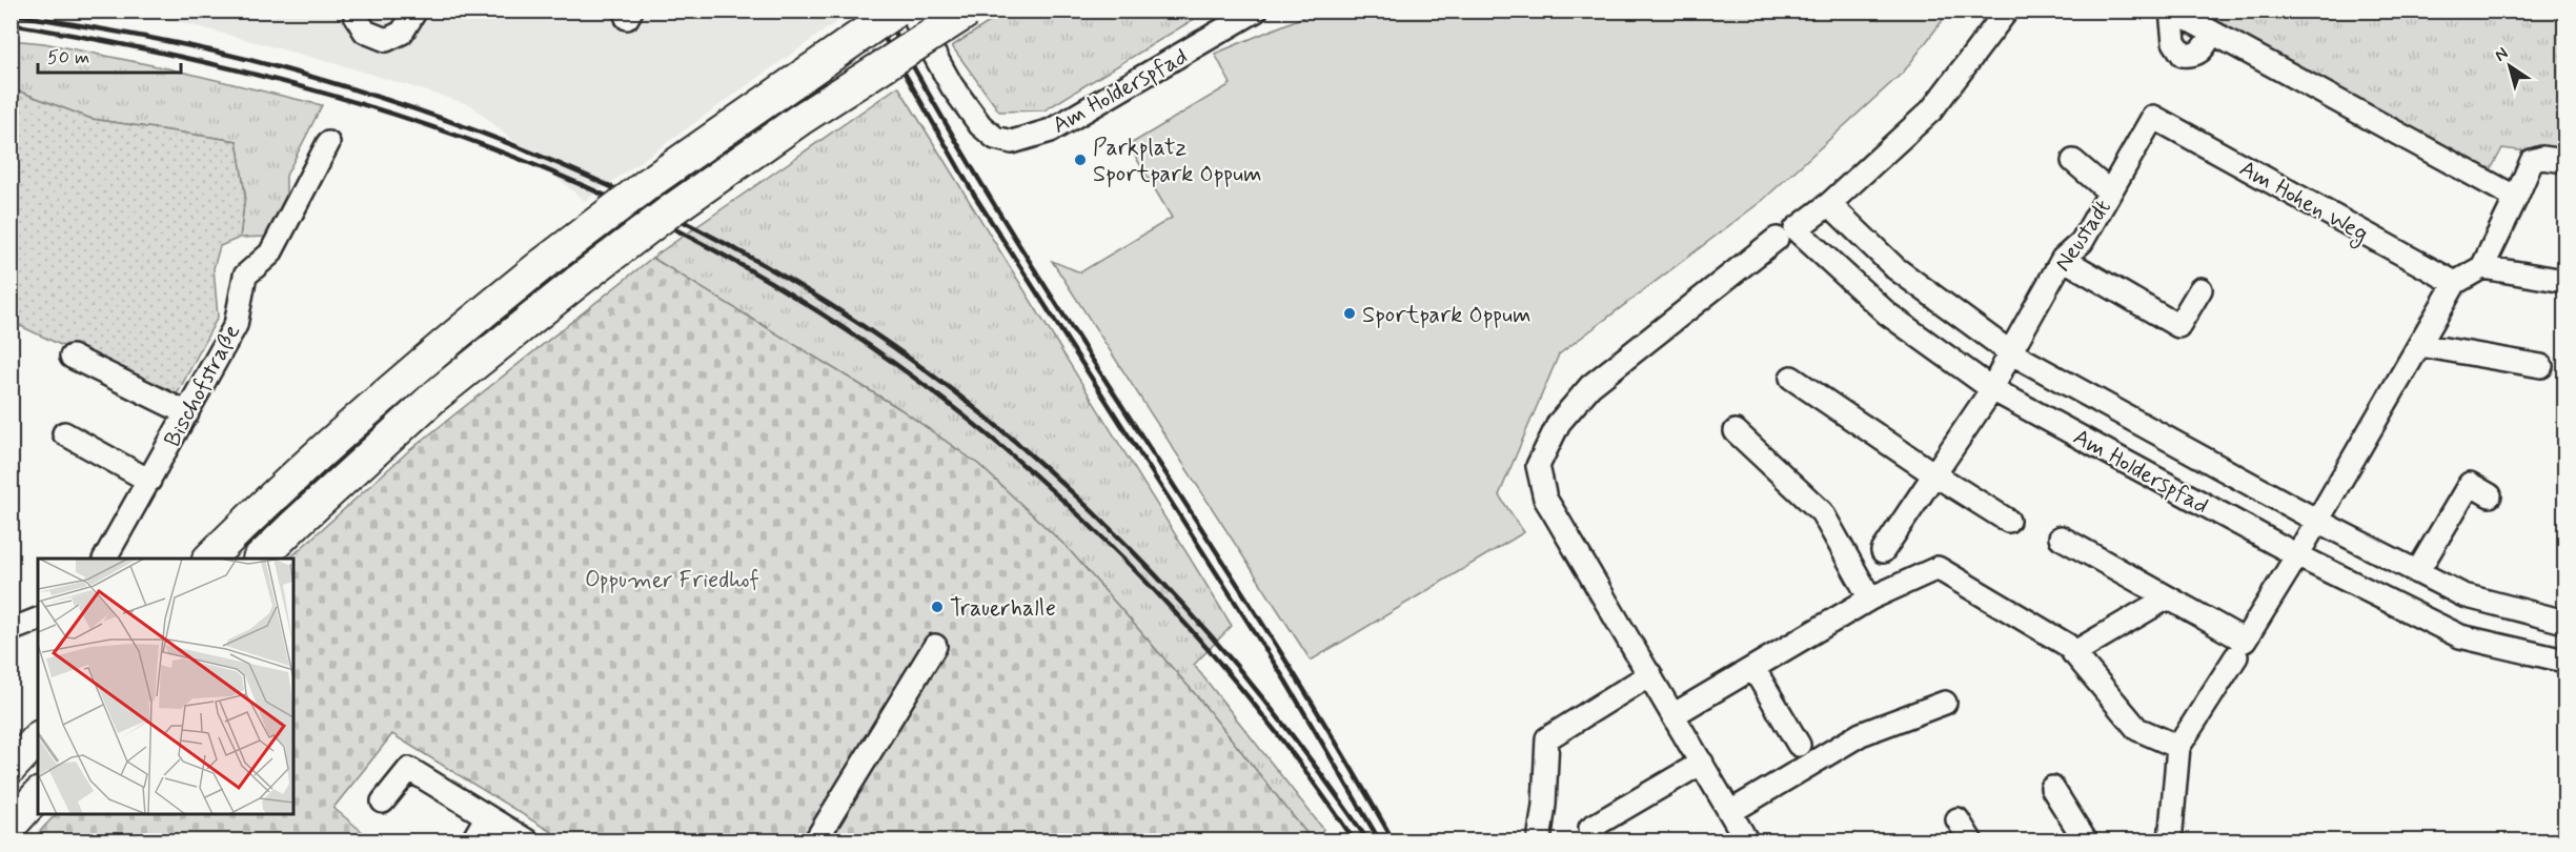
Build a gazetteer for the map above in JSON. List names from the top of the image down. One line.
{"streets":{"street":["Am Holderspfad","Am Hohen Weg","Neustadt","Bischofstraße"]},"crossings":[["Am Holderspfad","Neustadt"],["Am Hohen Weg","Neustadt"]],"parks":["Oppumer Friedhof"],"places":["Parkplatz Sportpark Oppum","Sportpark Oppum","Trauerhalle"],"scale_bar":"50 m","north":"top left"}
